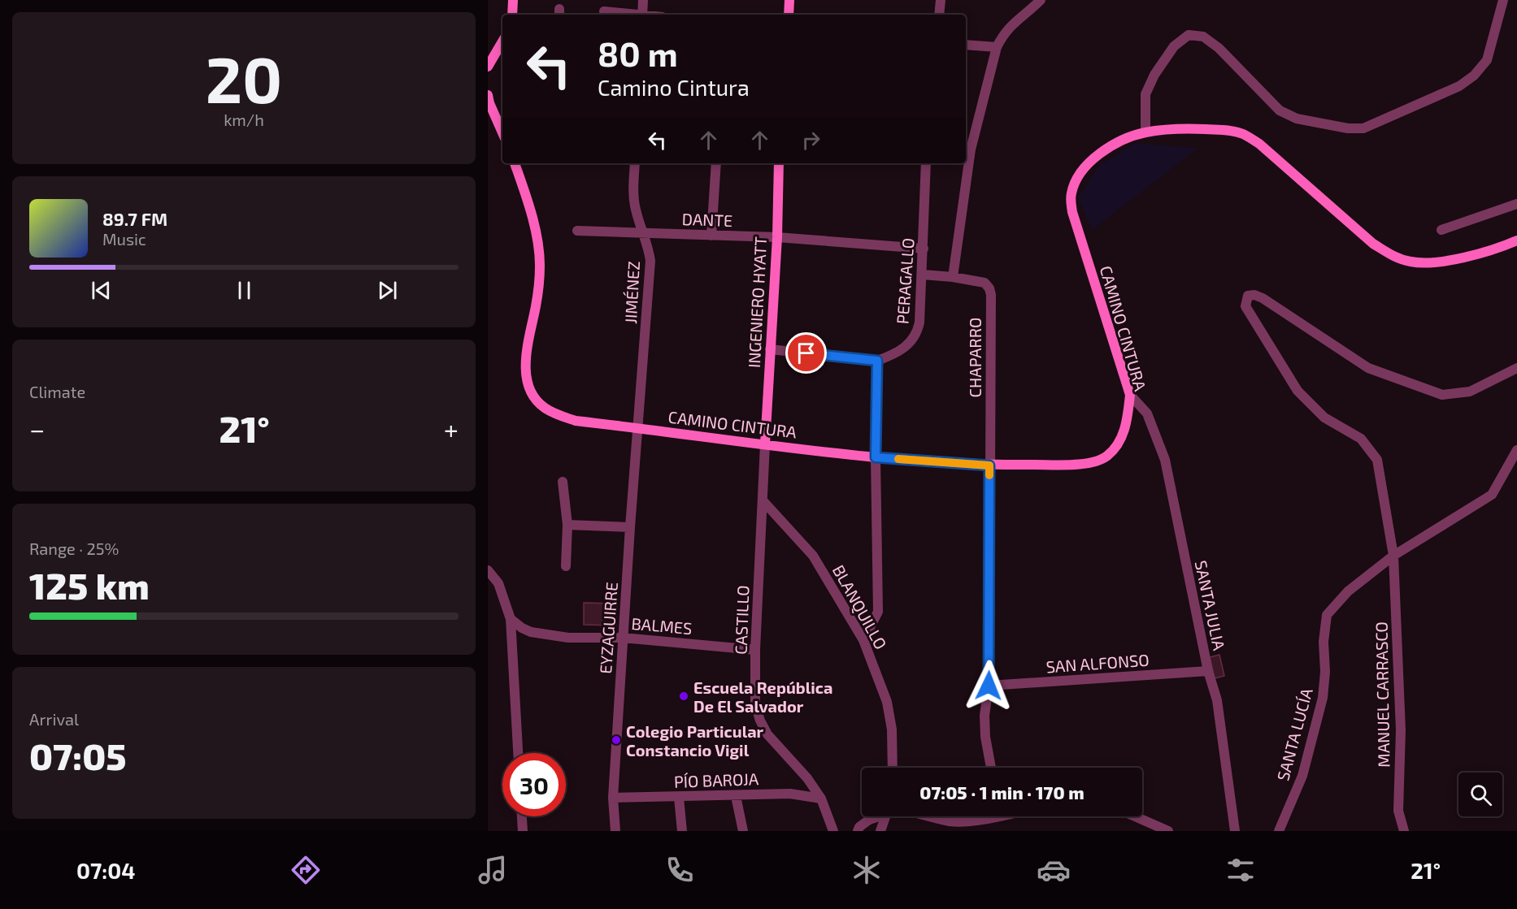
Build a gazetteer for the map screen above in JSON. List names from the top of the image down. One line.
{"streets":{"main road":["INGENIERO HYATT","CAMINO CINTURA"],"street":["DANTE","PERAGALLO","JIMÉNEZ","CHAPARRO","SANTA JULIA","BLANQUILLO","CASTILLO","BALMES","EYZAGUIRRE","SAN ALFONSO","MANUEL CARRASCO","SANTA LUCÍA","PÍO BAROJA"]},"crossings":[["DANTE","PERAGALLO"],["DANTE","JIMÉNEZ"],["DANTE","INGENIERO HYATT"],["PERAGALLO","CHAPARRO"],["JIMÉNEZ","CAMINO CINTURA"],["JIMÉNEZ","EYZAGUIRRE"],["INGENIERO HYATT","CAMINO CINTURA"],["INGENIERO HYATT","CASTILLO"],["CAMINO CINTURA","CHAPARRO"],["CAMINO CINTURA","SANTA JULIA"],["CAMINO CINTURA","CASTILLO"],["CAMINO CINTURA","EYZAGUIRRE"],["SANTA JULIA","SAN ALFONSO"],["BLANQUILLO","CASTILLO"],["CASTILLO","BALMES"],["CASTILLO","PÍO BAROJA"],["BALMES","EYZAGUIRRE"],["EYZAGUIRRE","PÍO BAROJA"],["MANUEL CARRASCO","SANTA LUCÍA"]],"places":["Escuela República De El Salvador","Colegio Particular Constancio Vigil"],"page":{"tile":[["20","km/h"],"Climate",["Range · 25%","125 km"],["Arrival","07:05"]],"turn":["80 m","Camino Cintura"],"song":["89.7 FM","Music"],"heat":["−","21°","+"],"limit":"30","trip":"07:05 · 1 min · 170 m","tabs":["07:04","21°"]}}
